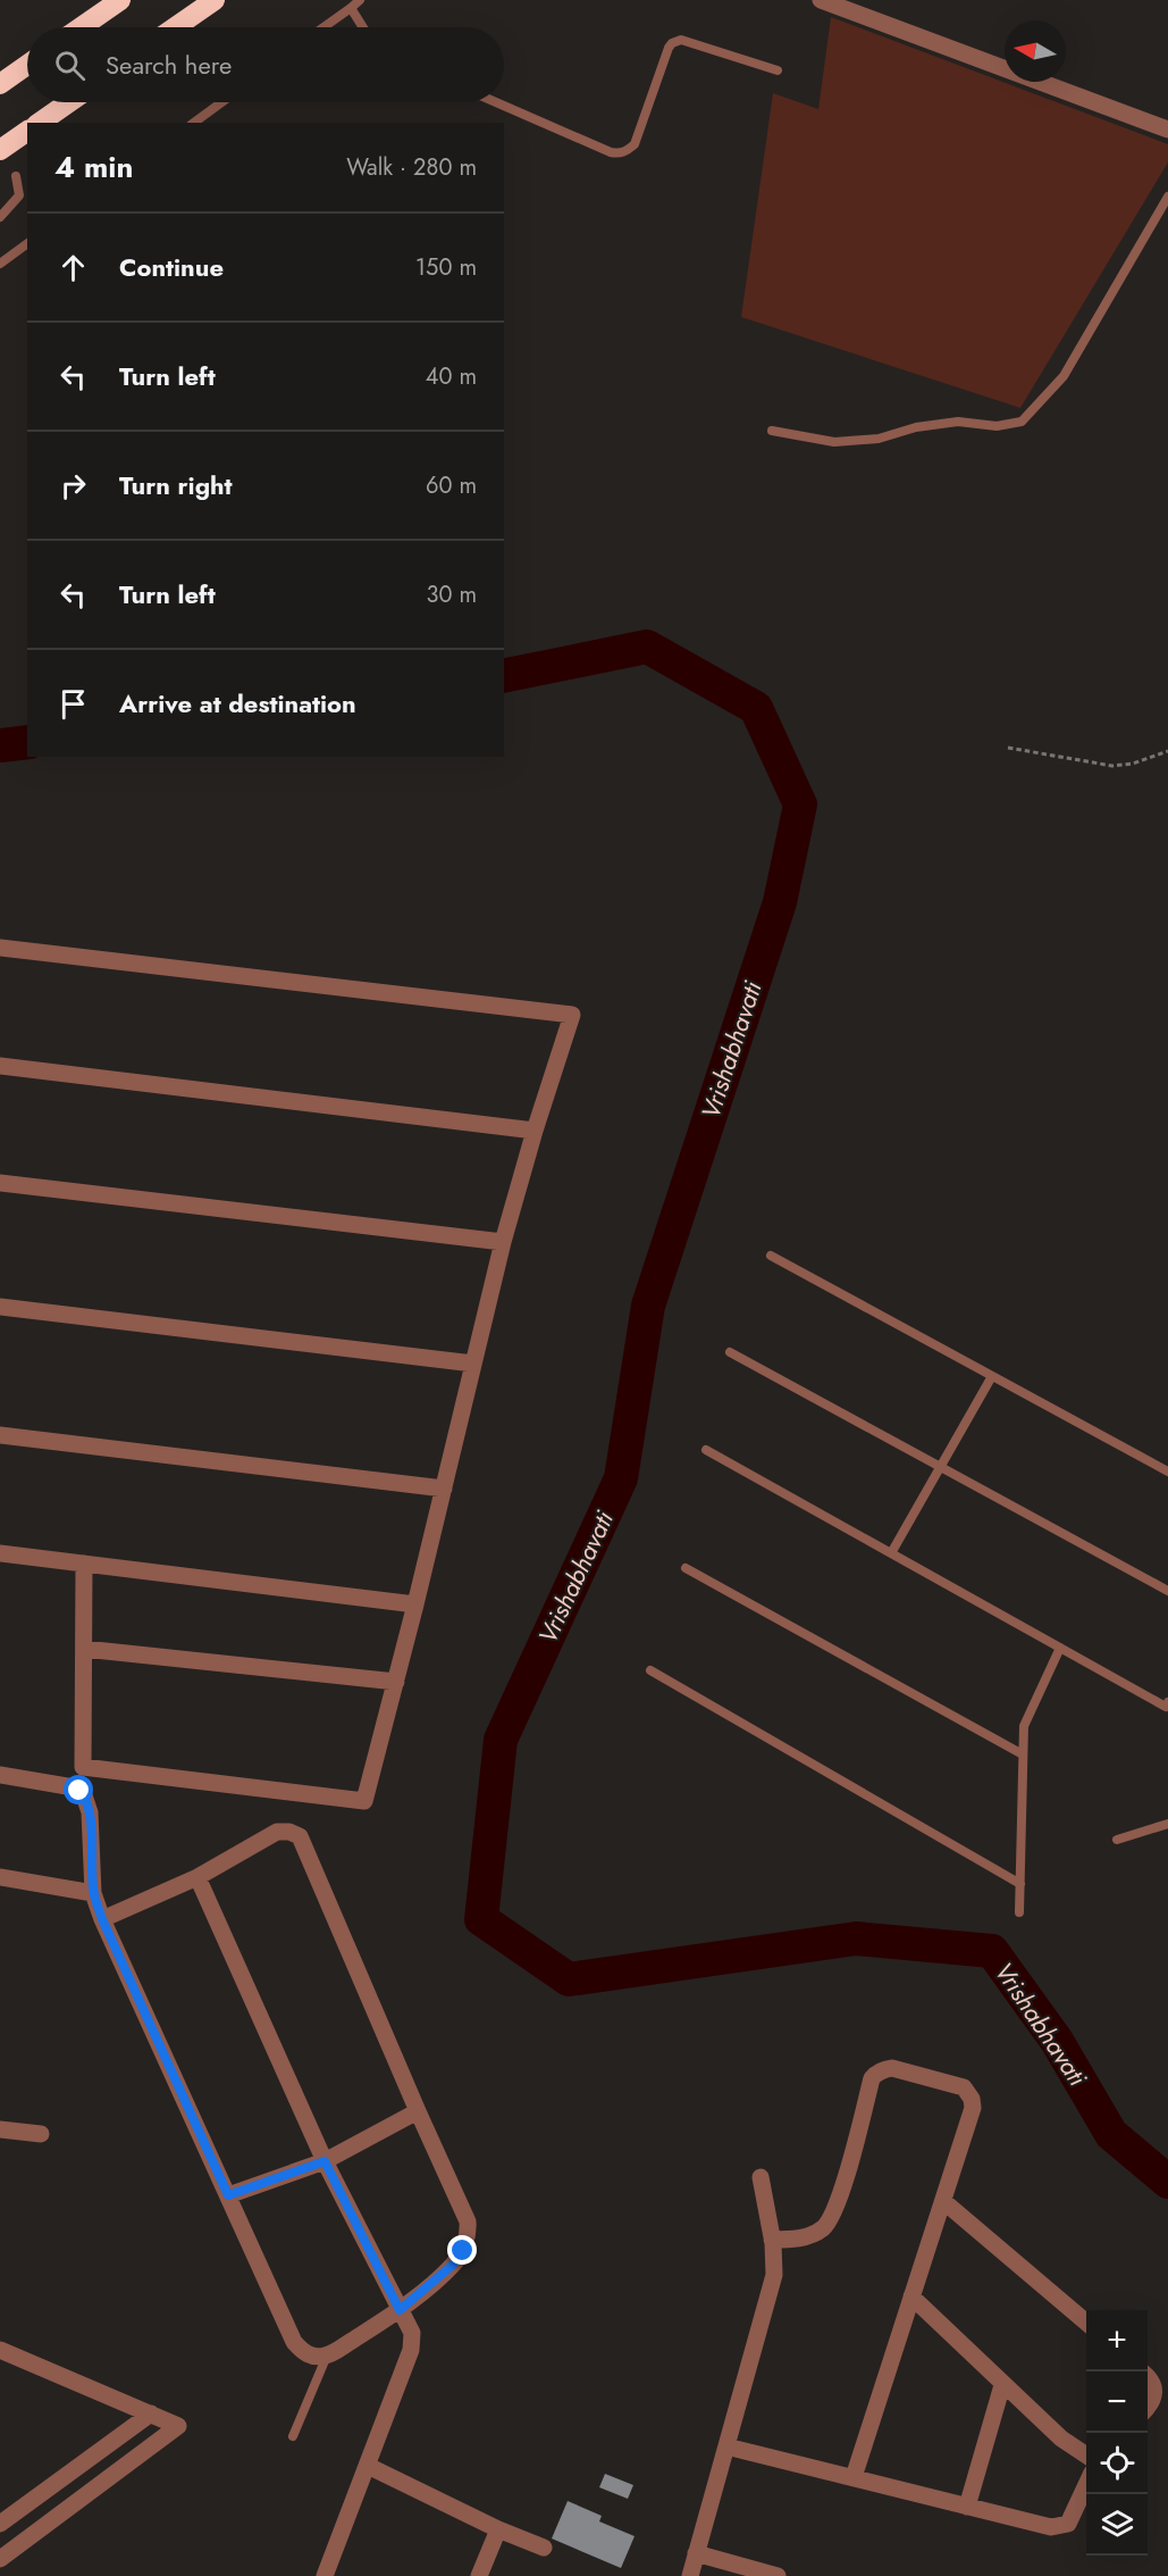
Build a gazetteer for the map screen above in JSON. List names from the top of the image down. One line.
{"water":["Vrishabhavati"],"north":"left","page":{"search":"Search here","heading":["4 min","Walk · 280 m"],"list":[["Continue","150 m"],["Turn left","40 m"],["Turn right","60 m"],["Turn left","30 m"],"Arrive at destination"],"map_buttons":["+","−"]}}
